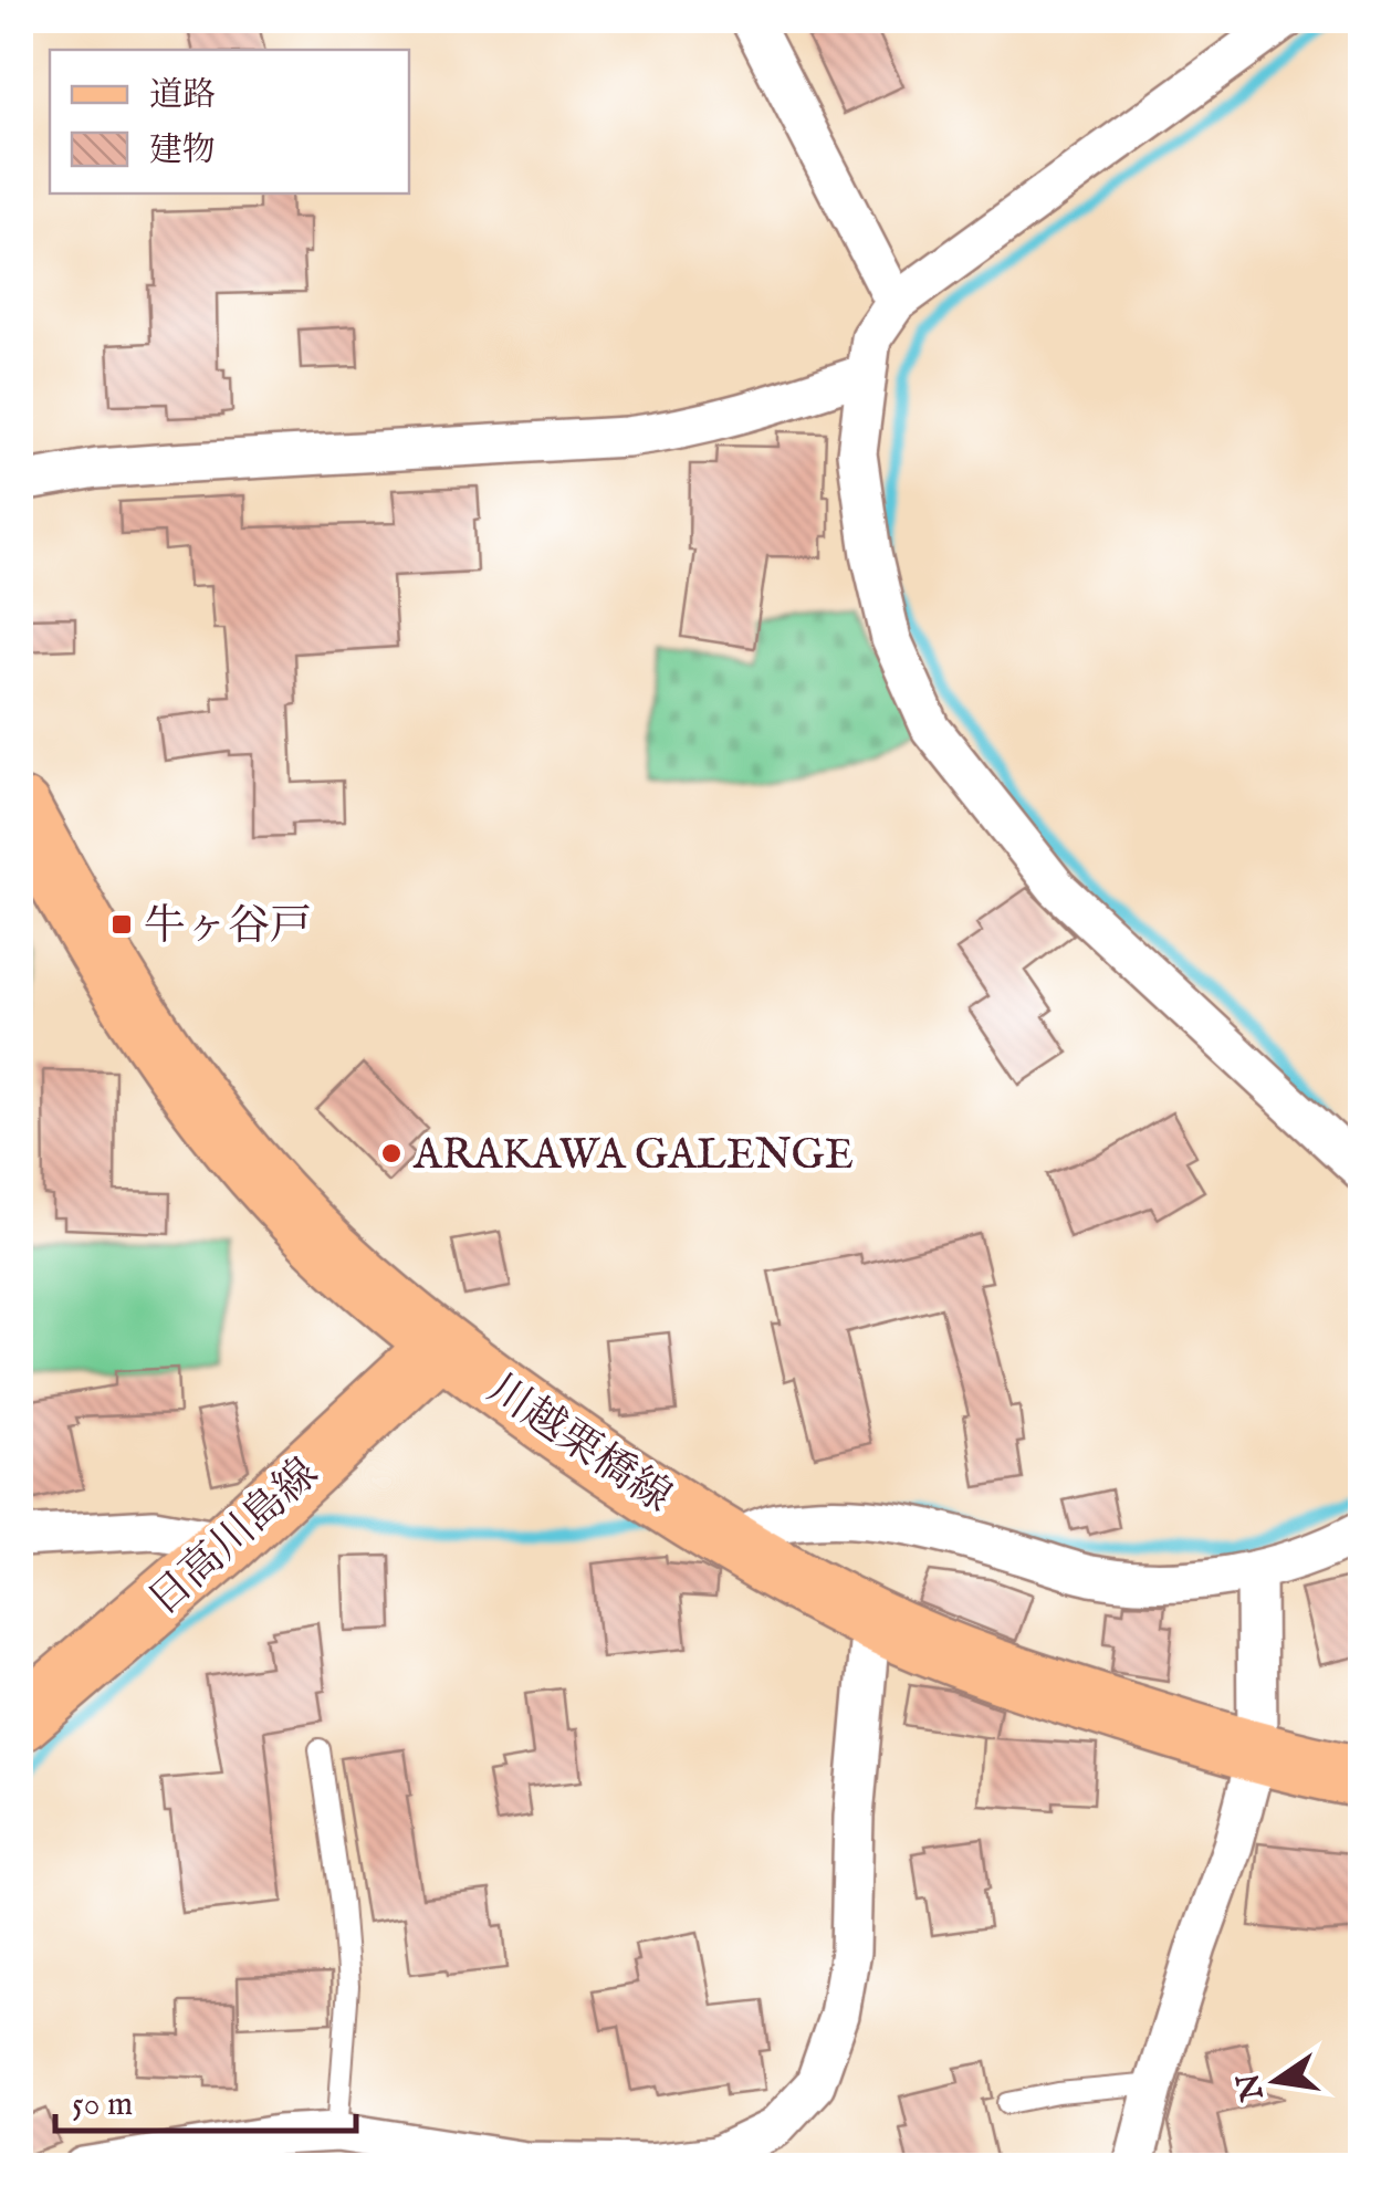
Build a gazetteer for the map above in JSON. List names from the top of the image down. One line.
{"streets":{"main road":["川越栗橋線","日高川島線"]},"crossings":[["川越栗橋線","日高川島線"]],"places":{"transit":["牛ヶ谷戸"],"other":["ARAKAWA GALENGE"]},"legend":["道路","建物"],"scale_bar":"50 m","north":"left"}
